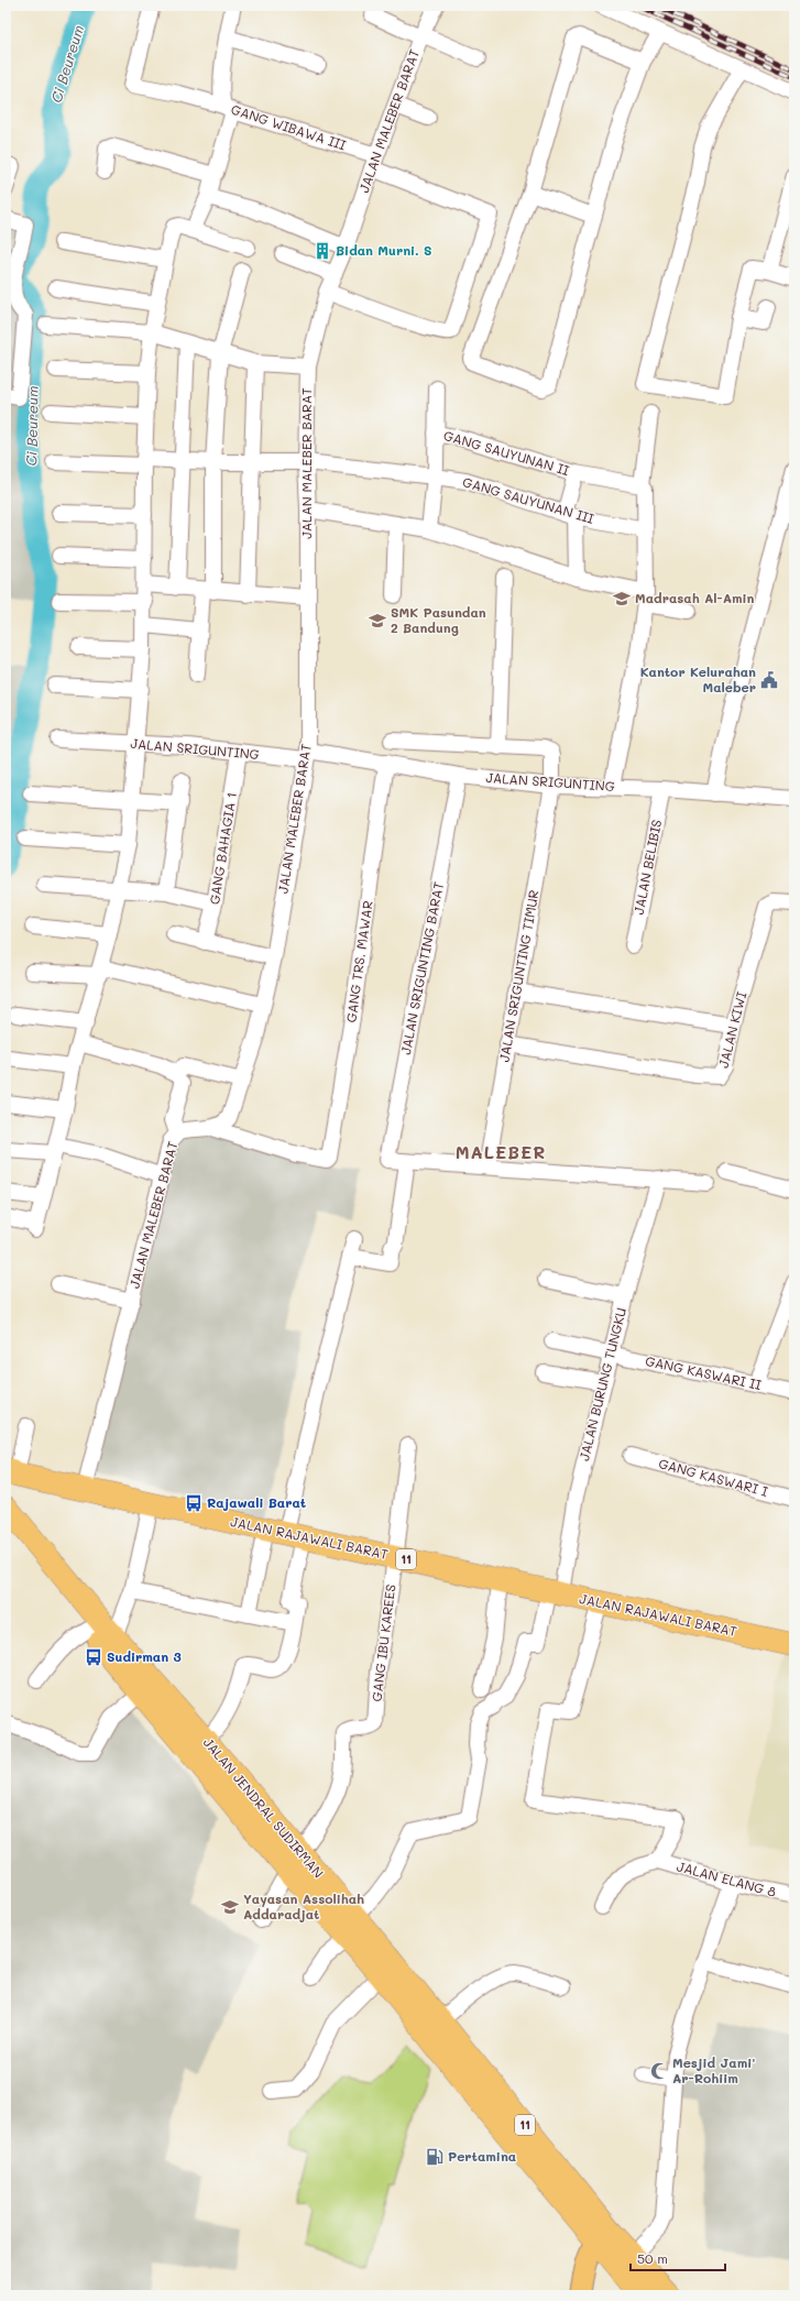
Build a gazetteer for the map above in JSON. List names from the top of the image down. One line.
{"streets":{"highway":["JALAN RAJAWALI BARAT","11","JALAN JENDRAL SUDIRMAN"],"street":["JALAN MALEBER BARAT","GANG WIBAWA III","GANG SAUYUNAN II","GANG SAUYUNAN III","JALAN SRIGUNTING","GANG BAHAGIA 1","JALAN BELIBIS","GANG TRS. MAWAR","JALAN SRIGUNTING BARAT","JALAN SRIGUNTING TIMUR","JALAN KIWI","GANG KASWARI II","JALAN BURUNG TUNGKU","GANG KASWARI I","GANG IBU KAREES","JALAN ELANG 8"]},"crossings":[["JALAN MALEBER BARAT","GANG WIBAWA III"],["JALAN MALEBER BARAT","GANG SAUYUNAN III"],["JALAN MALEBER BARAT","JALAN SRIGUNTING"],["JALAN MALEBER BARAT","GANG TRS. MAWAR"],["JALAN MALEBER BARAT","JALAN RAJAWALI BARAT"],["GANG SAUYUNAN II","GANG SAUYUNAN III"],["JALAN SRIGUNTING","GANG BAHAGIA 1"],["JALAN SRIGUNTING","JALAN BELIBIS"],["JALAN SRIGUNTING","GANG TRS. MAWAR"],["JALAN SRIGUNTING","JALAN SRIGUNTING BARAT"],["JALAN SRIGUNTING","JALAN SRIGUNTING TIMUR"],["JALAN SRIGUNTING TIMUR","JALAN KIWI"],["GANG KASWARI II","JALAN BURUNG TUNGKU"],["JALAN BURUNG TUNGKU","JALAN RAJAWALI BARAT"],["JALAN BURUNG TUNGKU","JALAN JENDRAL SUDIRMAN"],["JALAN RAJAWALI BARAT","GANG IBU KAREES"],["GANG IBU KAREES","JALAN JENDRAL SUDIRMAN"]],"districts":["MALEBER"],"water":["Ci Beureum"],"places":{"building":["Bidan Murni. S"],"school or university":["Madrasah Al-Amin","SMK Pasundan 2 Bandung","Yayasan Assolihah Addaradjat"],"public building":["Kantor Kelurahan Maleber"],"bus stop":["Rajawali Barat","Sudirman 3"],"mosque":["Mesjid Jami' Ar-Rohiim"],"fuel station":["Pertamina"]},"scale_bar":"50 m"}
